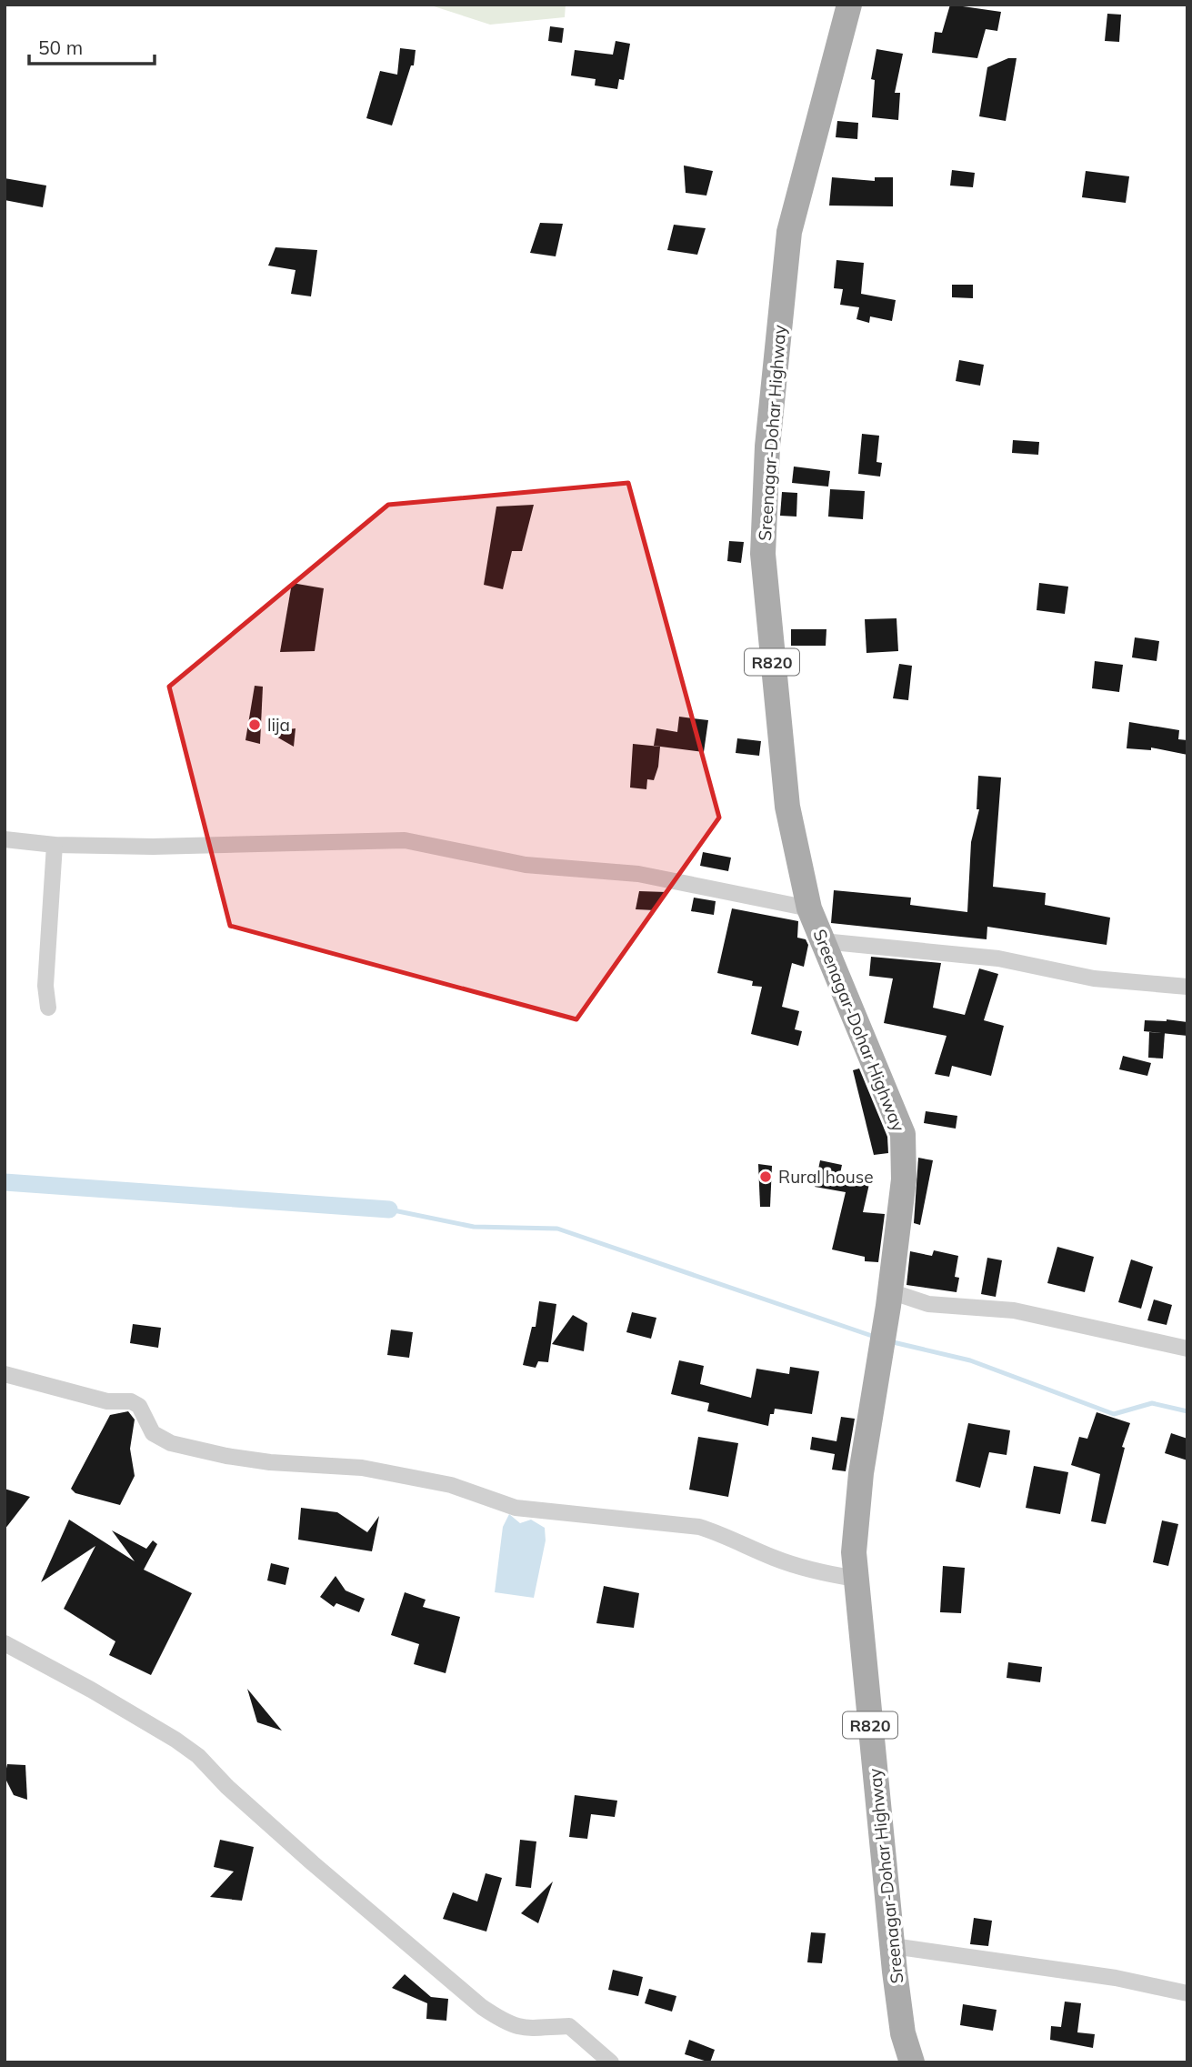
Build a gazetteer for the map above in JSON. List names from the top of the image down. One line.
{"streets":{"main road":["Sreenagar-Dohar Highway","R820"]},"places":["lija","Rural house"],"scale_bar":"50 m"}
